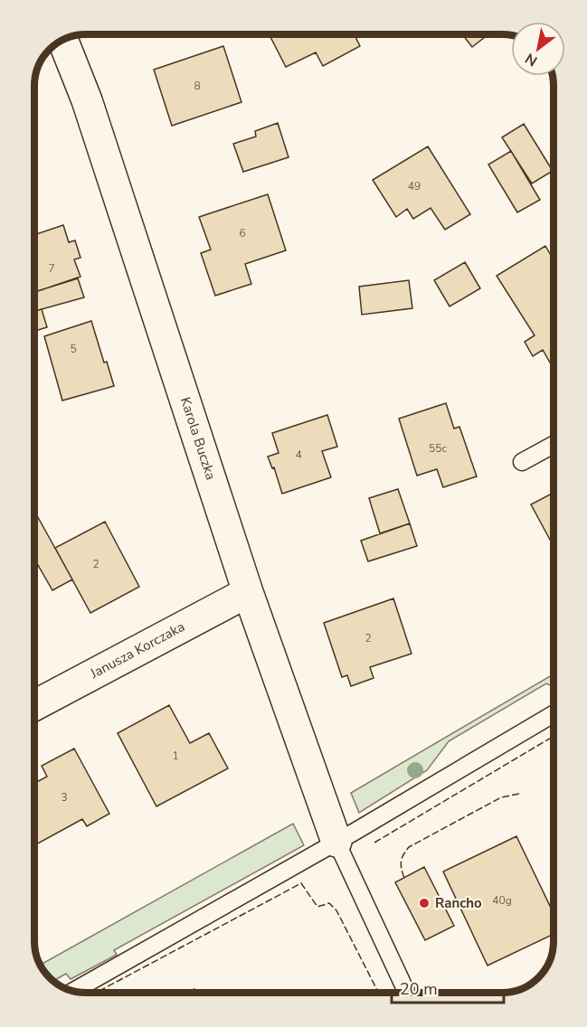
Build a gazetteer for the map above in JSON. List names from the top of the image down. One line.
{"streets":{"street":["Karola Buczka","Janusza Korczaka"]},"crossings":[["Karola Buczka","Janusza Korczaka"]],"places":["Rancho"],"house_numbers":["8","49","6","7","5","55c","4","2","2","1","3","40g"],"scale_bar":"20 m","north":"bottom left"}
